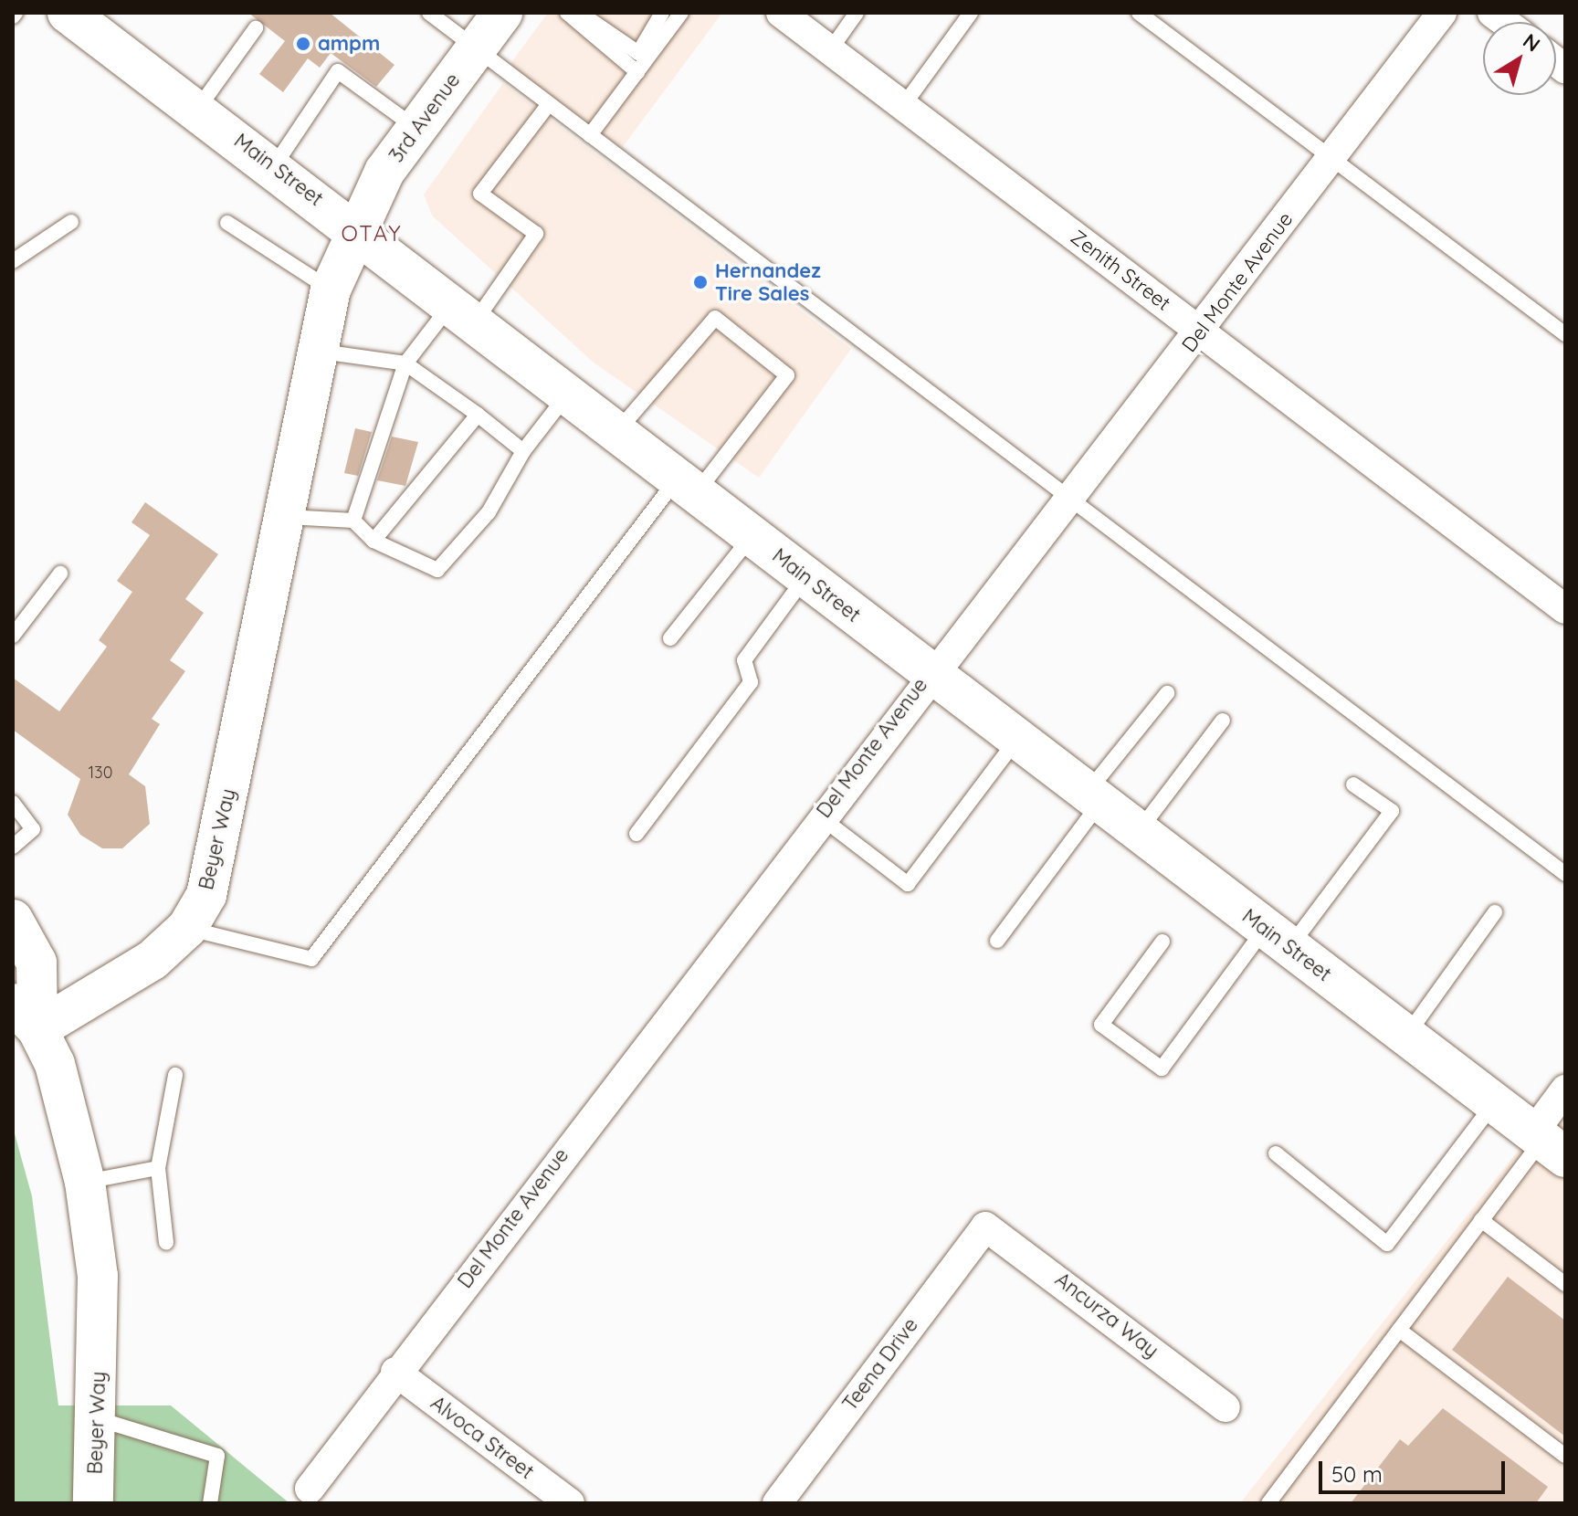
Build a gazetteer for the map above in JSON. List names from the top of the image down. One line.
{"streets":{"main road":["3rd Avenue","Main Street","Beyer Way"],"street":["Zenith Street","Del Monte Avenue","Ancurza Way","Teena Drive","Alvoca Street"]},"crossings":[["3rd Avenue","Main Street"],["3rd Avenue","Beyer Way"],["Main Street","Del Monte Avenue"],["Main Street","Beyer Way"],["Zenith Street","Del Monte Avenue"],["Del Monte Avenue","Alvoca Street"],["Ancurza Way","Teena Drive"]],"districts":["OTAY"],"places":["ampm","Hernandez Tire Sales"],"house_numbers":["130"],"scale_bar":"50 m","north":"top right"}
